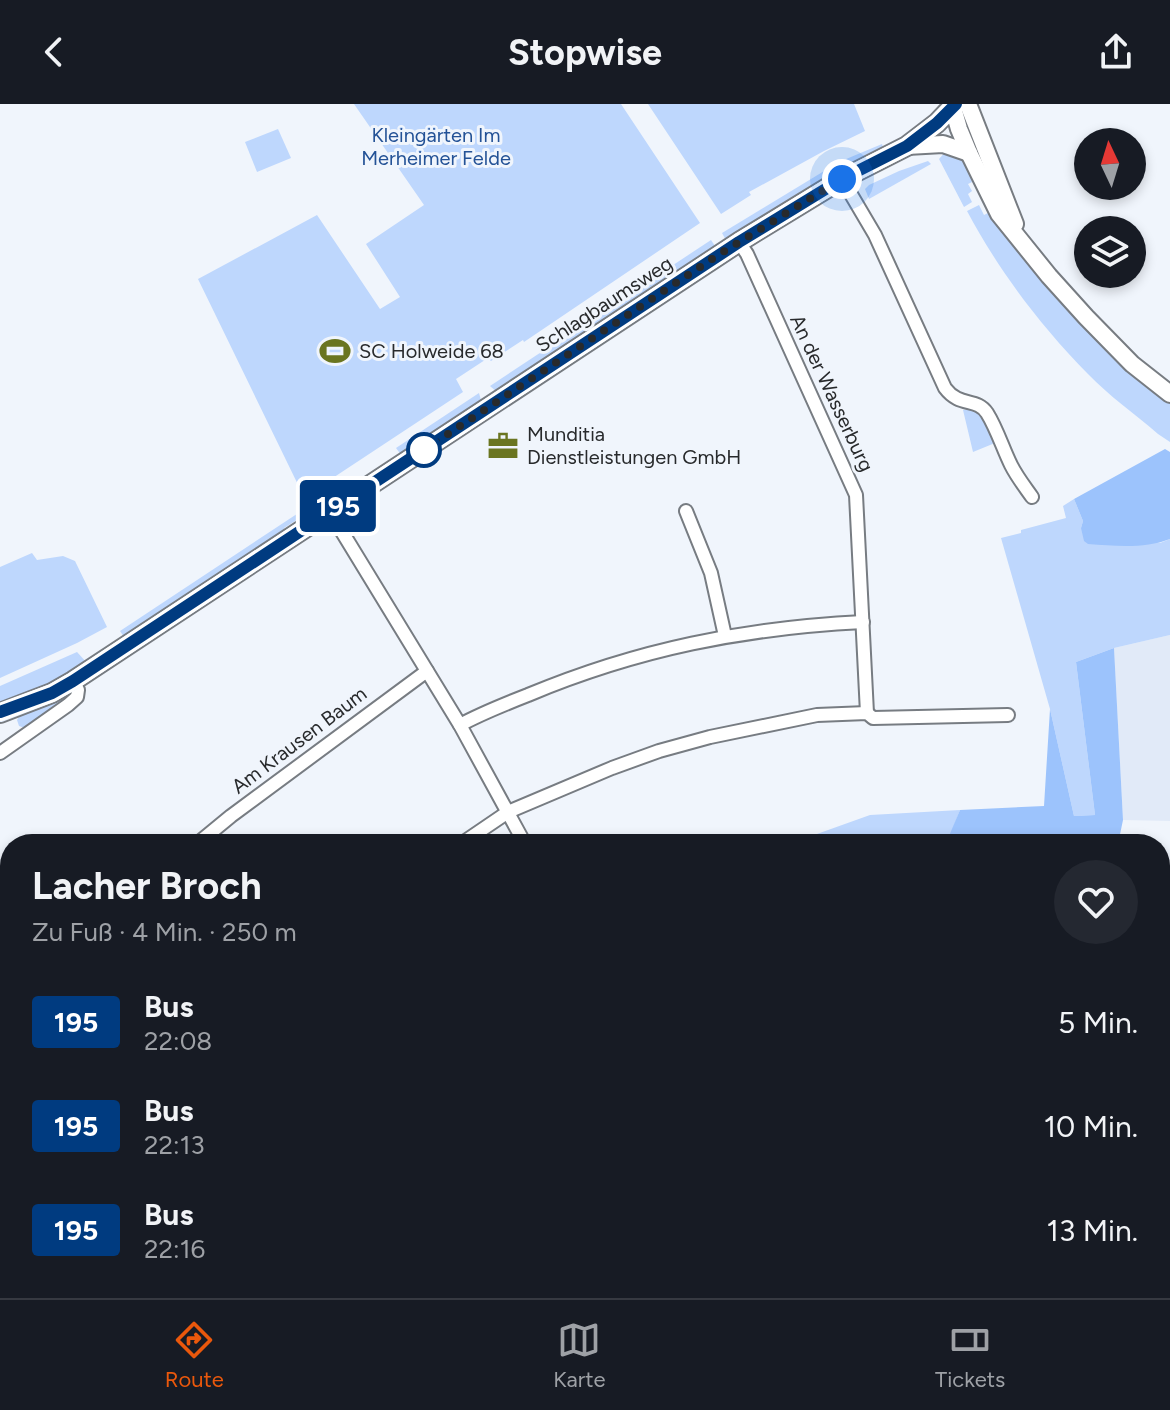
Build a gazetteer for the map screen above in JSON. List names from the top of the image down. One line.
{"streets":{"main road":["Schlagbaumsweg"],"street":["An der Wasserburg","Am Krausen Baum"]},"crossings":[["Schlagbaumsweg","An der Wasserburg"]],"parks":["Kleingärten Im Merheimer Felde"],"places":{"sports":["SC Holweide 68"],"office":["Munditia Dienstleistungen GmbH"]},"lines":["bus line 195"],"north":"top","page":{"header":"Stopwise","on_map":"195","heading":["Lacher Broch","Zu Fuß · 4 Min. · 250 m"],"list":[{"mark":"195","name":"Bus","note":"22:08","value":"5 Min."},{"mark":"195","name":"Bus","note":"22:13","value":"10 Min."},{"mark":"195","name":"Bus","note":"22:16","value":"13 Min."}],"tabs":["Route","Karte","Tickets"]}}
